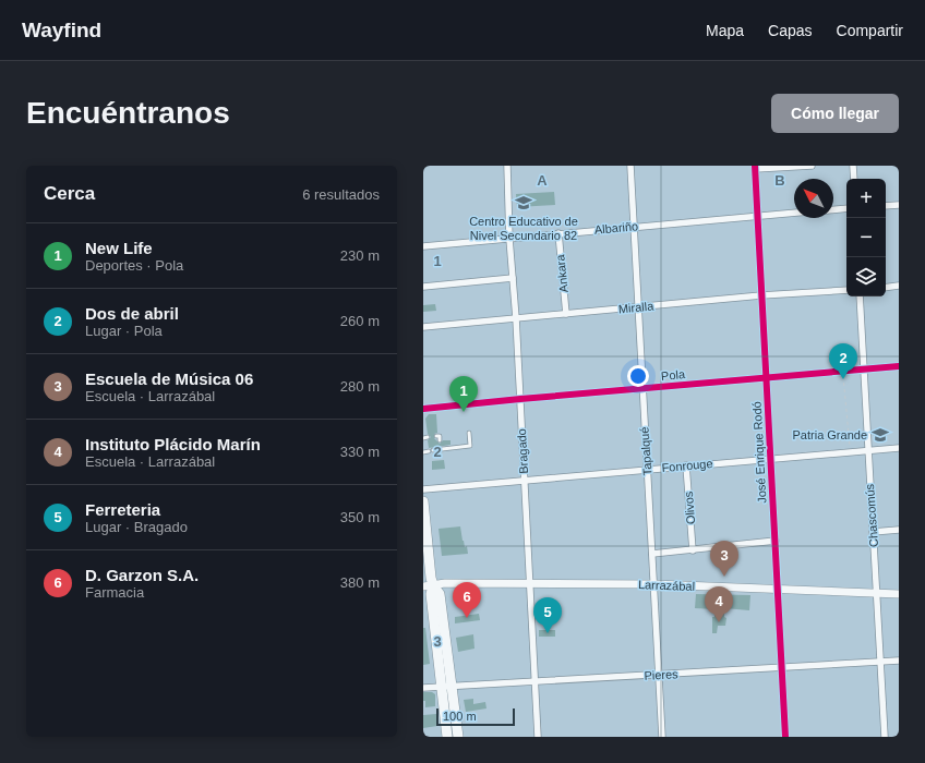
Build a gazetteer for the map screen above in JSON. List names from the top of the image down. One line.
{"streets":{"street":["Albariño","Ankara","Miralla","Pola","Bragado","Tapalqué","José Enrique Rodó","Fonrouge","Olivos","Chascomús","Larrazábal","Pieres"]},"crossings":[["Albariño","Ankara"],["Albariño","Bragado"],["Albariño","Tapalqué"],["Albariño","José Enrique Rodó"],["Ankara","Miralla"],["Miralla","Bragado"],["Miralla","Tapalqué"],["Miralla","José Enrique Rodó"],["Pola","Bragado"],["Pola","Tapalqué"],["Pola","José Enrique Rodó"],["Pola","Chascomús"],["Bragado","Fonrouge"],["Bragado","Larrazábal"],["Bragado","Pieres"],["Tapalqué","Fonrouge"],["Tapalqué","Larrazábal"],["Tapalqué","Pieres"],["José Enrique Rodó","Fonrouge"],["José Enrique Rodó","Larrazábal"],["José Enrique Rodó","Pieres"],["Fonrouge","Olivos"],["Fonrouge","Chascomús"],["Chascomús","Larrazábal"],["Chascomús","Pieres"]],"places":{"school or university":["Centro Educativo de Nivel Secundario 82","Patria Grande"]},"scale_bar":"100 m","north":"top left","page":{"header":"Wayfind","nav":["Mapa","Capas","Compartir"],"buttons":"Cómo llegar","title":"Encuéntranos","heading":["Cerca","6 resultados"],"map_buttons":["+","−"],"list":[{"mark":"1","name":"New Life","note":"Deportes · Pola","value":"230 m"},{"mark":"2","name":"Dos de abril","note":"Lugar · Pola","value":"260 m"},{"mark":"3","name":"Escuela de Música 06","note":"Escuela · Larrazábal","value":"280 m"},{"mark":"4","name":"Instituto Plácido Marín","note":"Escuela · Larrazábal","value":"330 m"},{"mark":"5","name":"Ferreteria","note":"Lugar · Bragado","value":"350 m"},{"mark":"6","name":"D. Garzon S.A.","note":"Farmacia","value":"380 m"}],"pins":["2","1","3","6","4","5"],"scale":"100 m"},"grid":{"columns":["A","B"],"rows":["1","2","3"]}}
